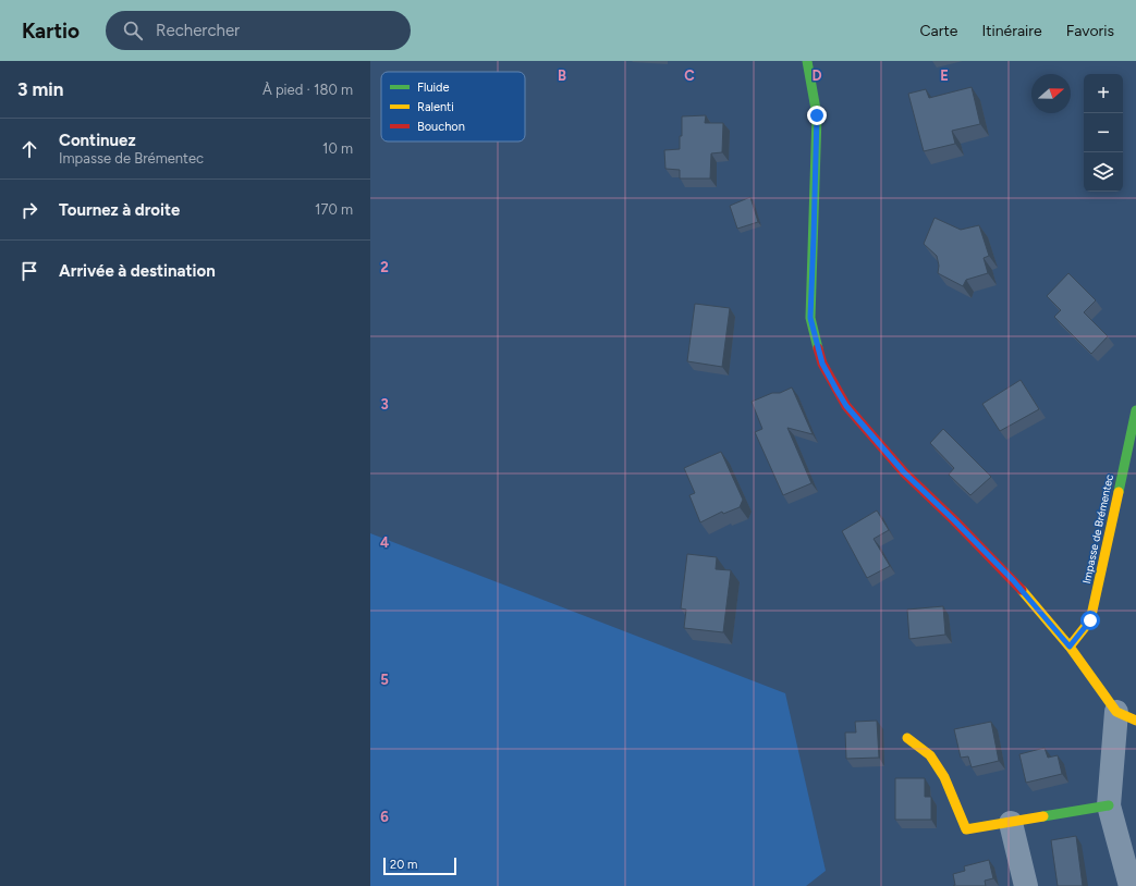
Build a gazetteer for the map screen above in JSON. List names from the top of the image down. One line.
{"streets":{"street":["Impasse de Brémentec"]},"legend":["Fluide","Ralenti","Bouchon"],"scale_bar":"20 m","north":"right","page":{"header":"Kartio","search":"Rechercher","nav":["Carte","Itinéraire","Favoris"],"heading":["3 min","À pied · 180 m"],"map_buttons":["+","−"],"list":[["Continuez","Impasse de Brémentec","10 m"],["Tournez à droite","170 m"],"Arrivée à destination"],"scale":"20 m"},"grid":{"columns":["B","C","D","E"],"rows":["2","3","4","5","6"]}}
